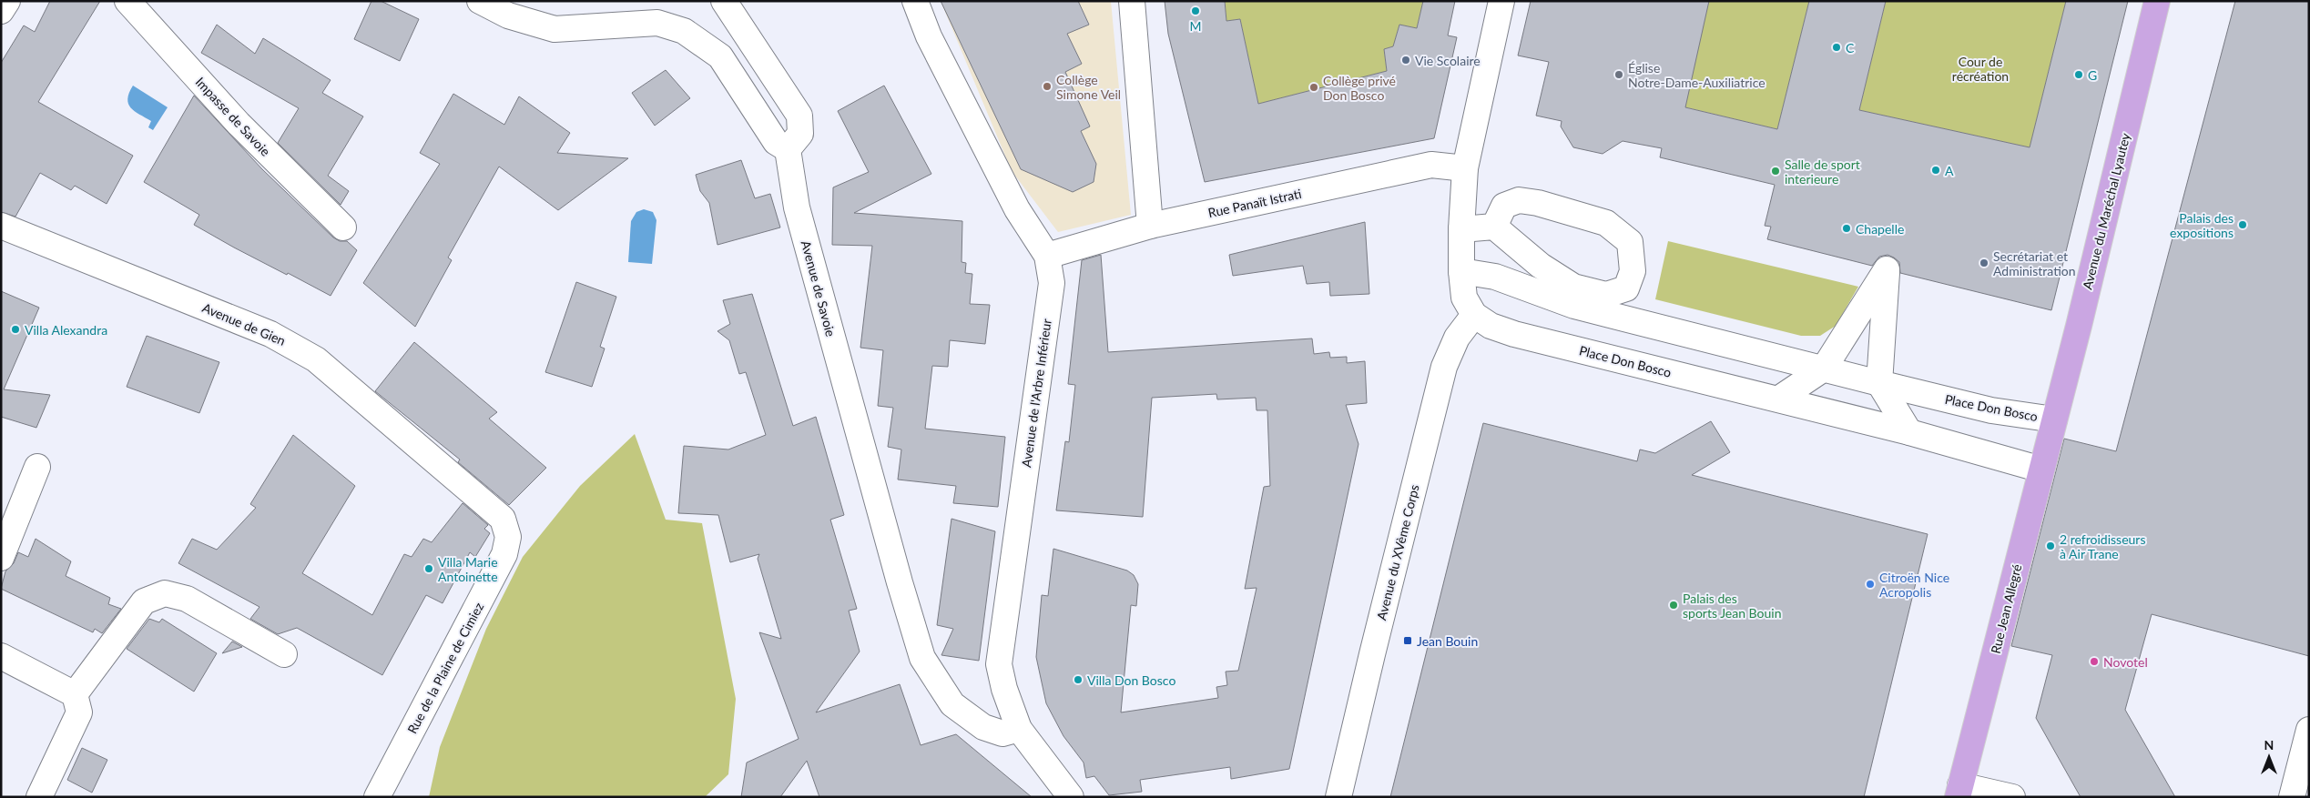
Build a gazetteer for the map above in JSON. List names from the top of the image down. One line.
{"streets":{"main road":["Avenue du Maréchal Lyautey","Rue Jean Allegré"],"street":["Impasse de Savoie","Rue Panaït Istrati","Avenue de Savoie","Avenue de Gien","Place Don Bosco","Avenue de l'Arbre Inférieur","Avenue du XVème Corps","Rue de la Plaine de Cimiez"]},"crossings":[["Rue Panaït Istrati","Avenue de l'Arbre Inférieur"],["Avenue du Maréchal Lyautey","Place Don Bosco"],["Avenue du Maréchal Lyautey","Rue Jean Allegré"],["Avenue de Savoie","Avenue de l'Arbre Inférieur"],["Avenue de Gien","Rue de la Plaine de Cimiez"],["Place Don Bosco","Avenue du XVème Corps"],["Place Don Bosco","Rue Jean Allegré"]],"parks":["Cour de récréation"],"places":{"other":["M","C","Vie Scolaire","Église Notre-Dame-Auxiliatrice","G","Collège Simone Veil","Collège privé Don Bosco","A","Salle de sport interieure","Palais des expositions","Chapelle","Secrétariat et Administration","Villa Alexandra","2 refroidisseurs à Air Trane","Villa Marie Antoinette","Citroën Nice Acropolis","Palais des sports Jean Bouin","Novotel","Villa Don Bosco"],"transit":["Jean Bouin"]},"north":"top"}
